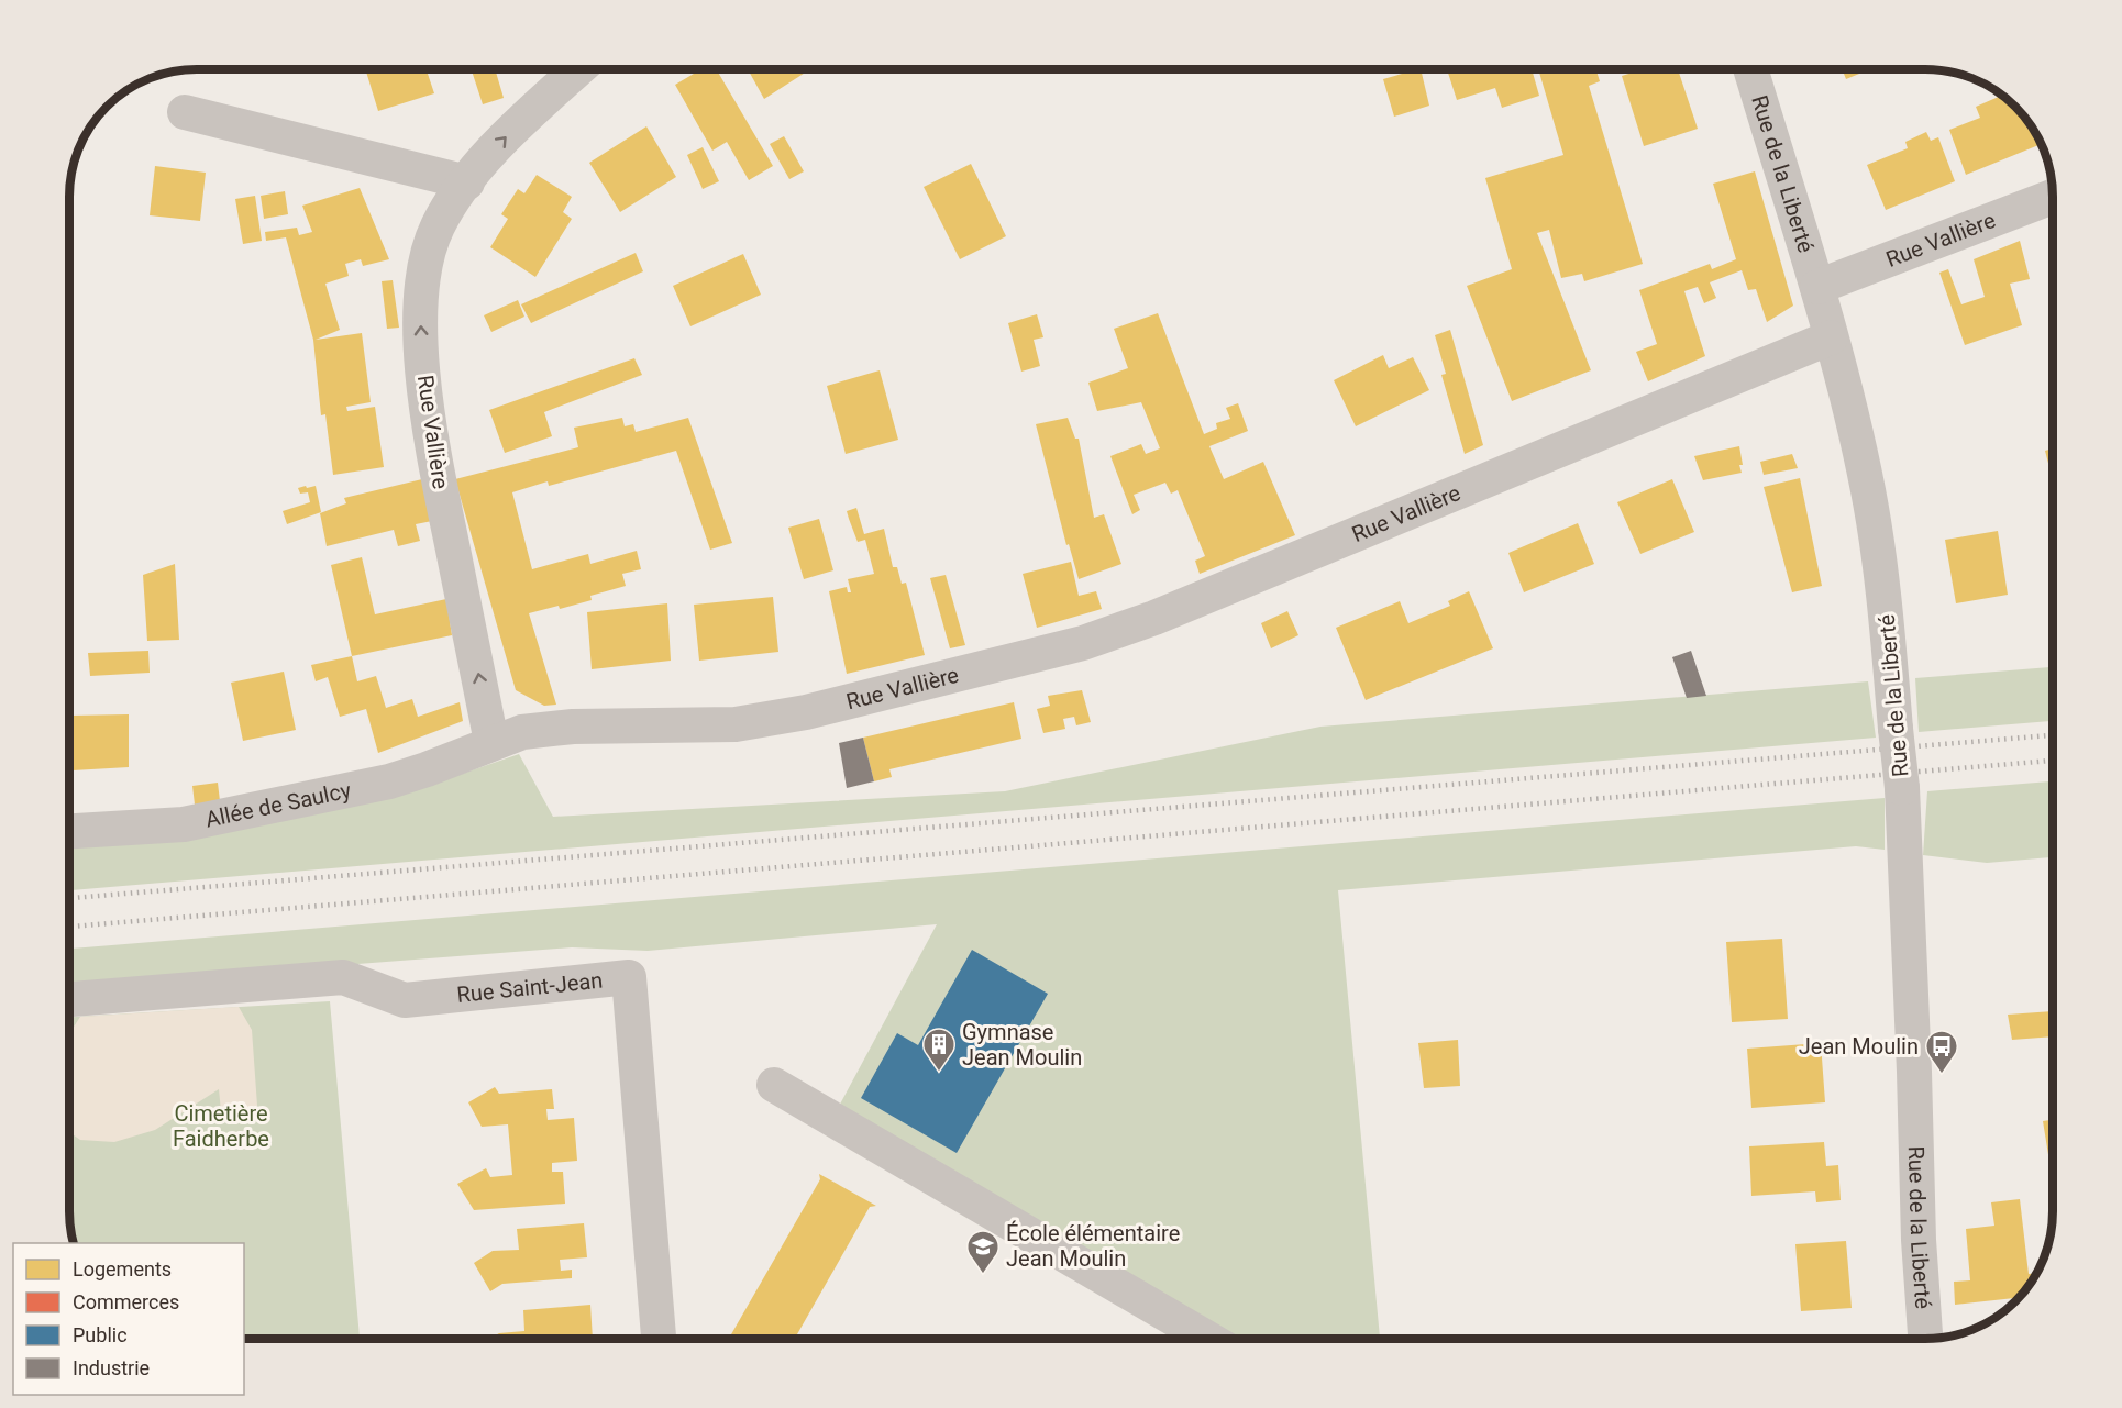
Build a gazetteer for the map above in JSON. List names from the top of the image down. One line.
{"streets":{"street":["Rue de la Liberté","Rue Vallière","Allée de Saulcy","Rue Saint-Jean"]},"crossings":[["Rue de la Liberté","Rue Vallière"],["Rue Vallière","Allée de Saulcy"]],"parks":["Cimetière Faidherbe"],"places":{"building":["Gymnase Jean Moulin"],"bus stop":["Jean Moulin"],"school or university":["École élémentaire Jean Moulin"]},"legend":["Logements","Commerces","Public","Industrie"]}
